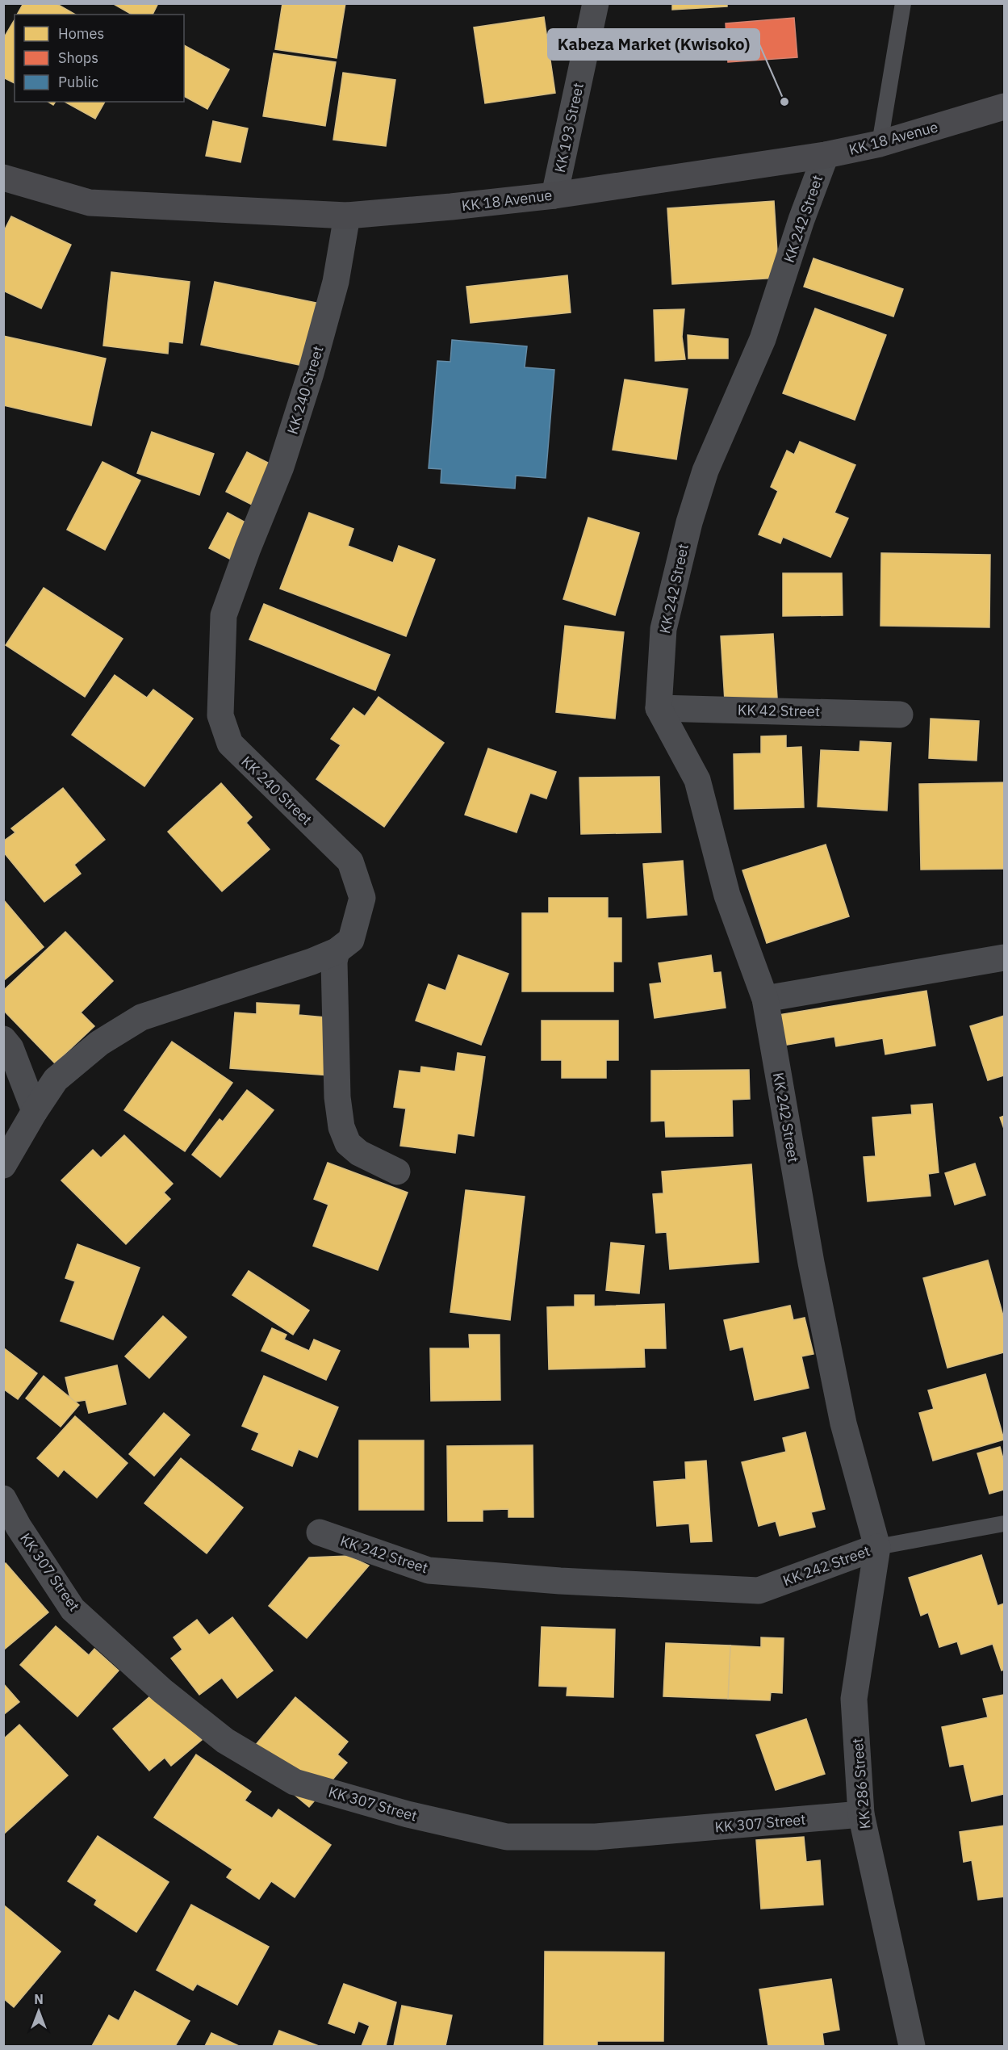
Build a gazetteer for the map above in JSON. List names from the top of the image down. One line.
{"streets":{"main road":["KK 18 Avenue"],"street":["KK 193 Street","KK 242 Street","KK 240 Street","KK 42 Street","KK 307 Street","KK 286 Street"]},"crossings":[["KK 193 Street","KK 18 Avenue"],["KK 18 Avenue","KK 242 Street"],["KK 18 Avenue","KK 240 Street"],["KK 242 Street","KK 42 Street"],["KK 242 Street","KK 286 Street"],["KK 307 Street","KK 286 Street"]],"places":["Kabeza Market (Kwisoko)"],"legend":["Homes","Shops","Public"],"north":"top"}
